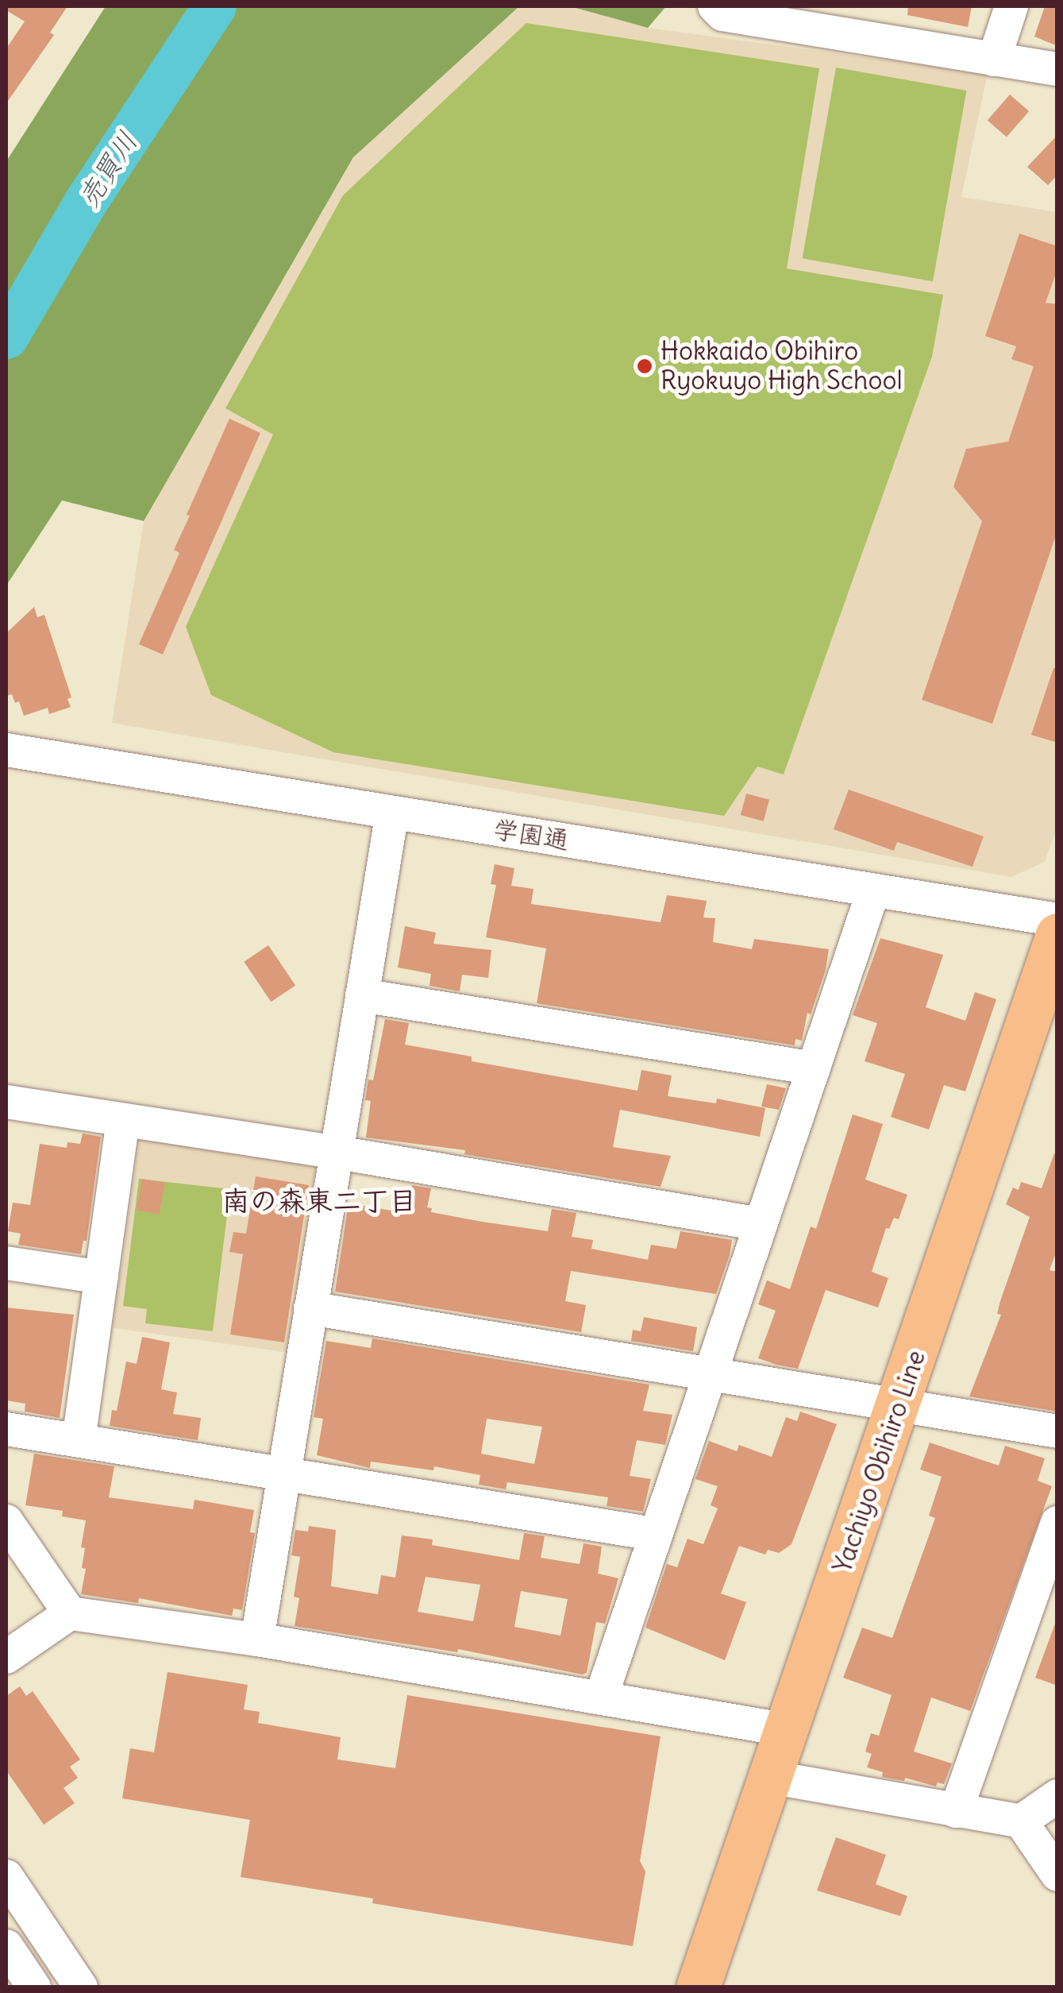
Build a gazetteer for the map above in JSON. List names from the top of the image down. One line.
{"streets":{"main road":["Yachiyo Obihiro Line"],"street":["学園通"]},"districts":["南の森東二丁目"],"water":["売買川"],"places":["Hokkaido Obihiro Ryokuyo High School"]}
